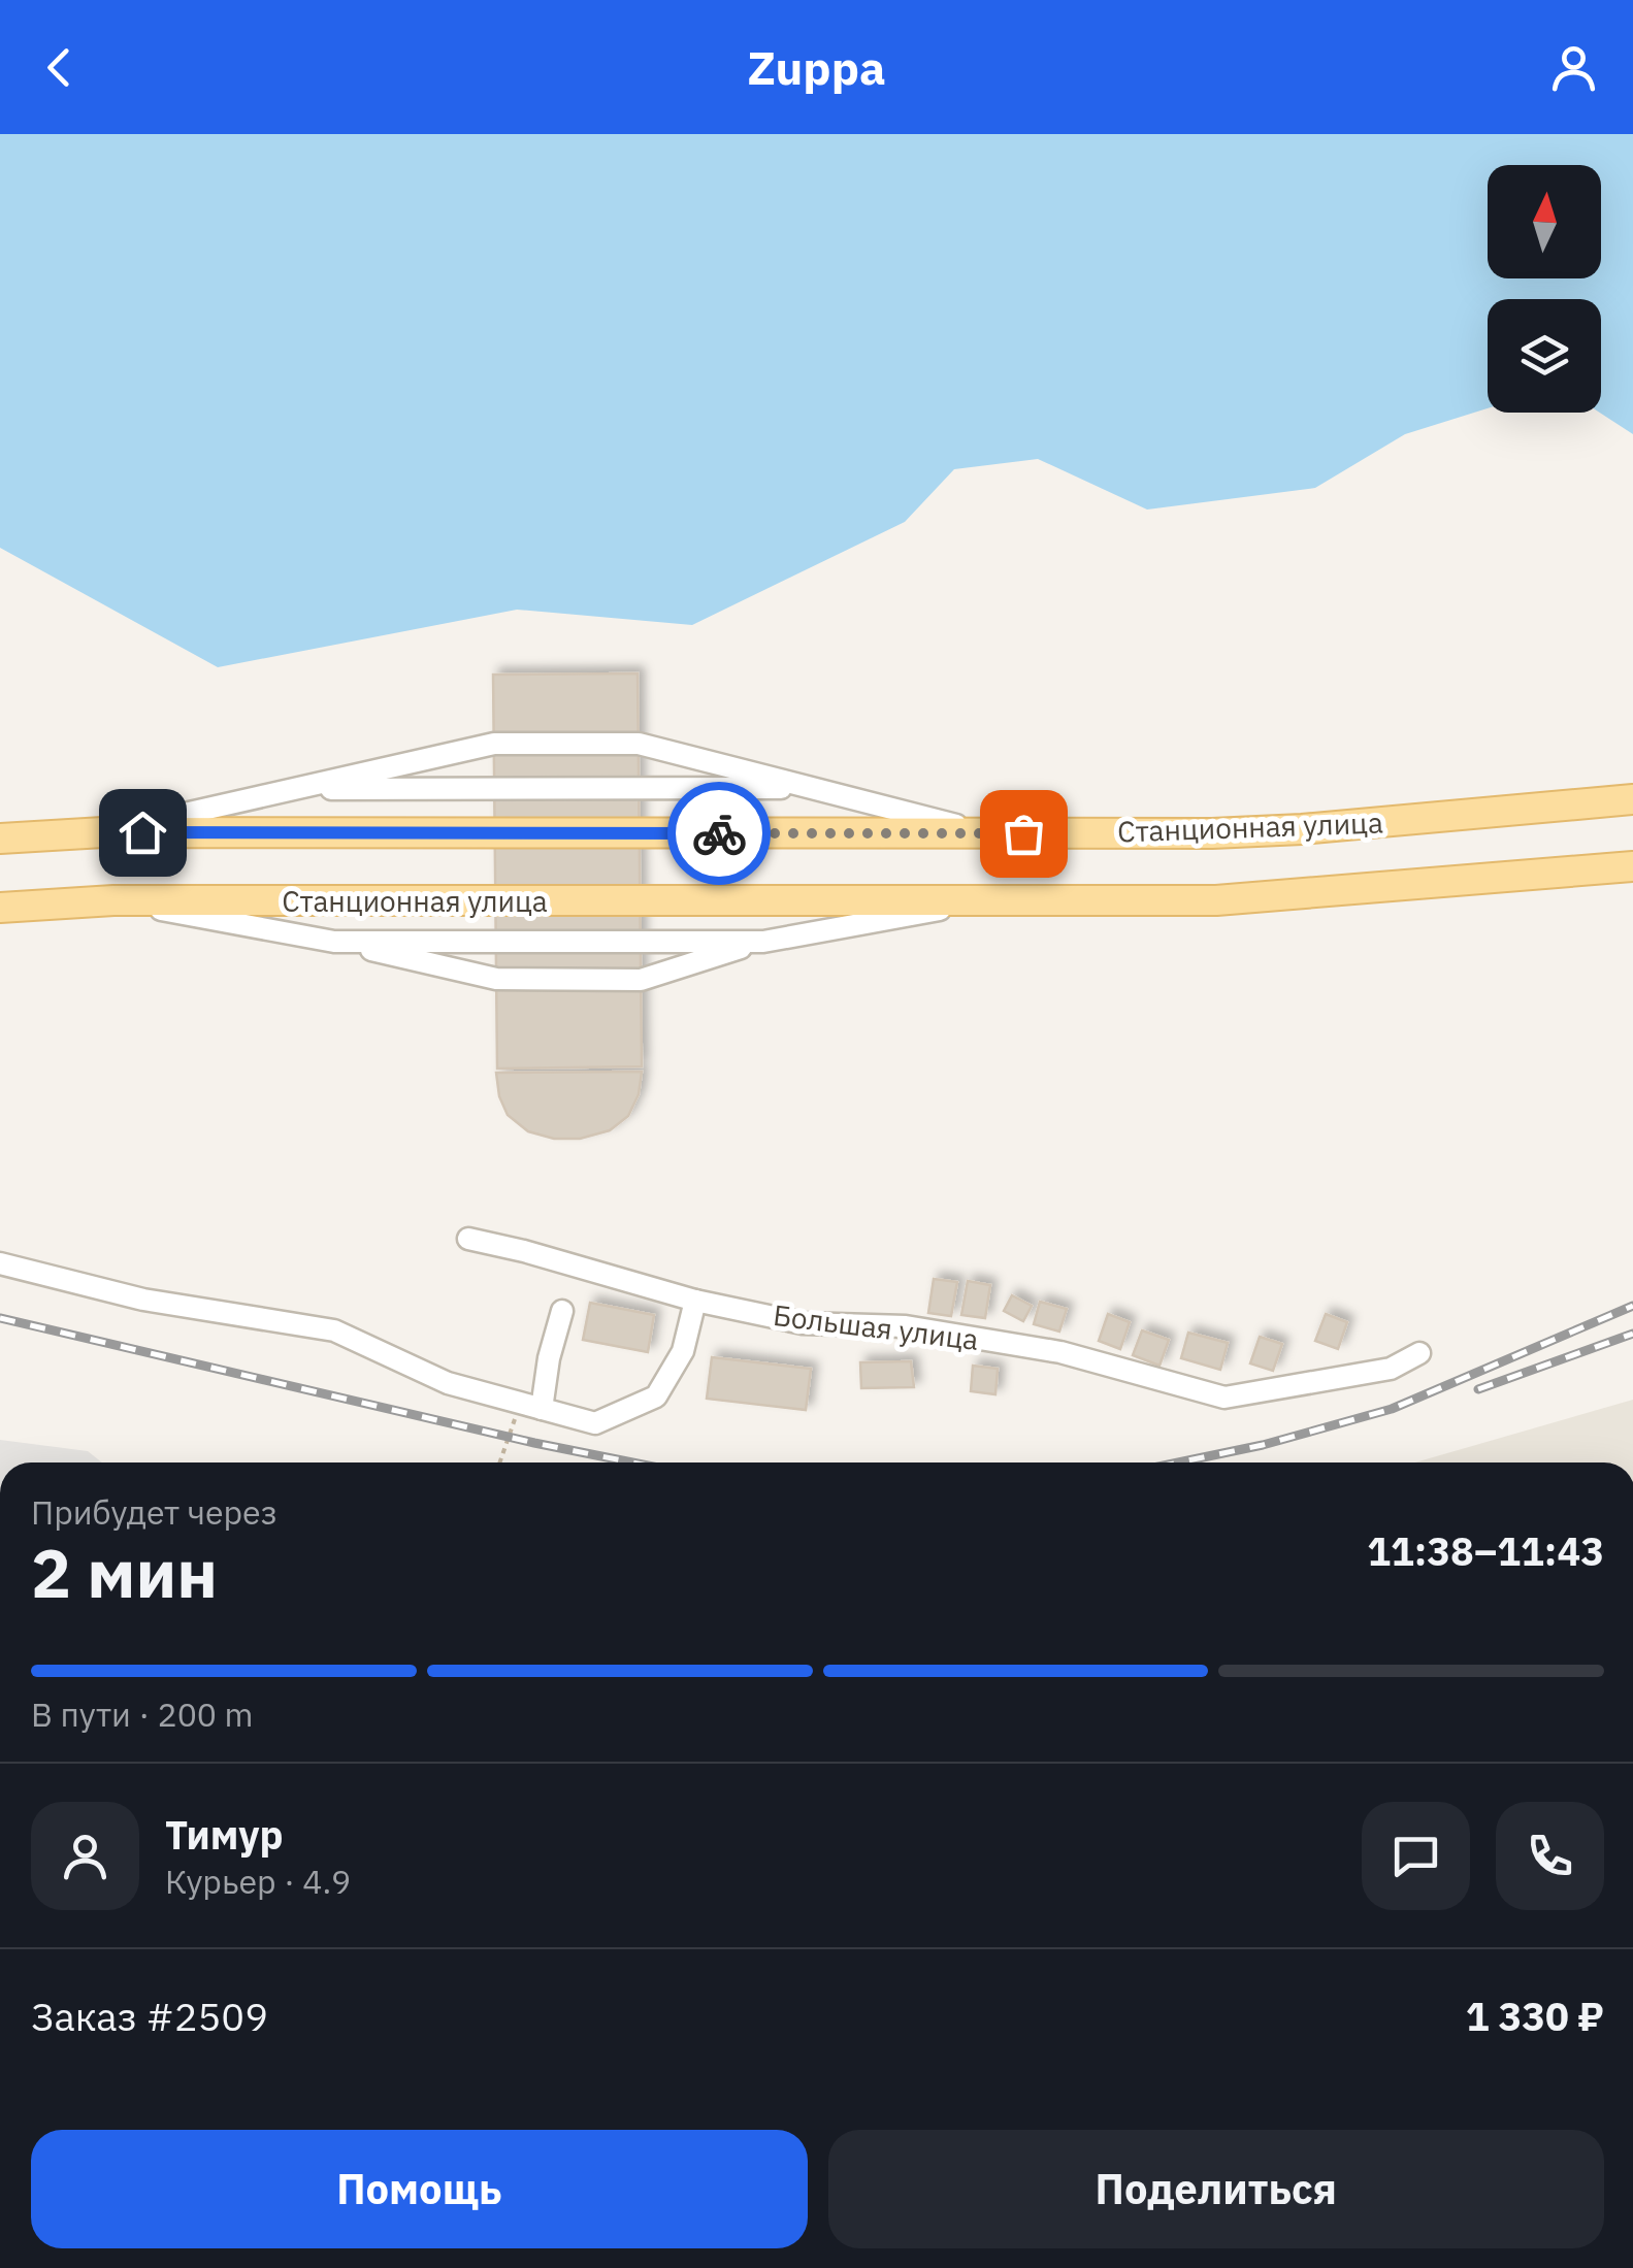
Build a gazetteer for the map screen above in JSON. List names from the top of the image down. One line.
{"streets":{"main road":["Станционная улица"],"street":["Большая улица"]},"north":"top","page":{"header":"Zuppa","heading":["2 мин","Прибудет через","11:38–11:43"],"panel":["Тимур","Курьер · 4.9","Заказ #2509","1 330 ₽"],"bar":"В пути · 200 m","buttons":["Помощь","Поделиться"]}}
